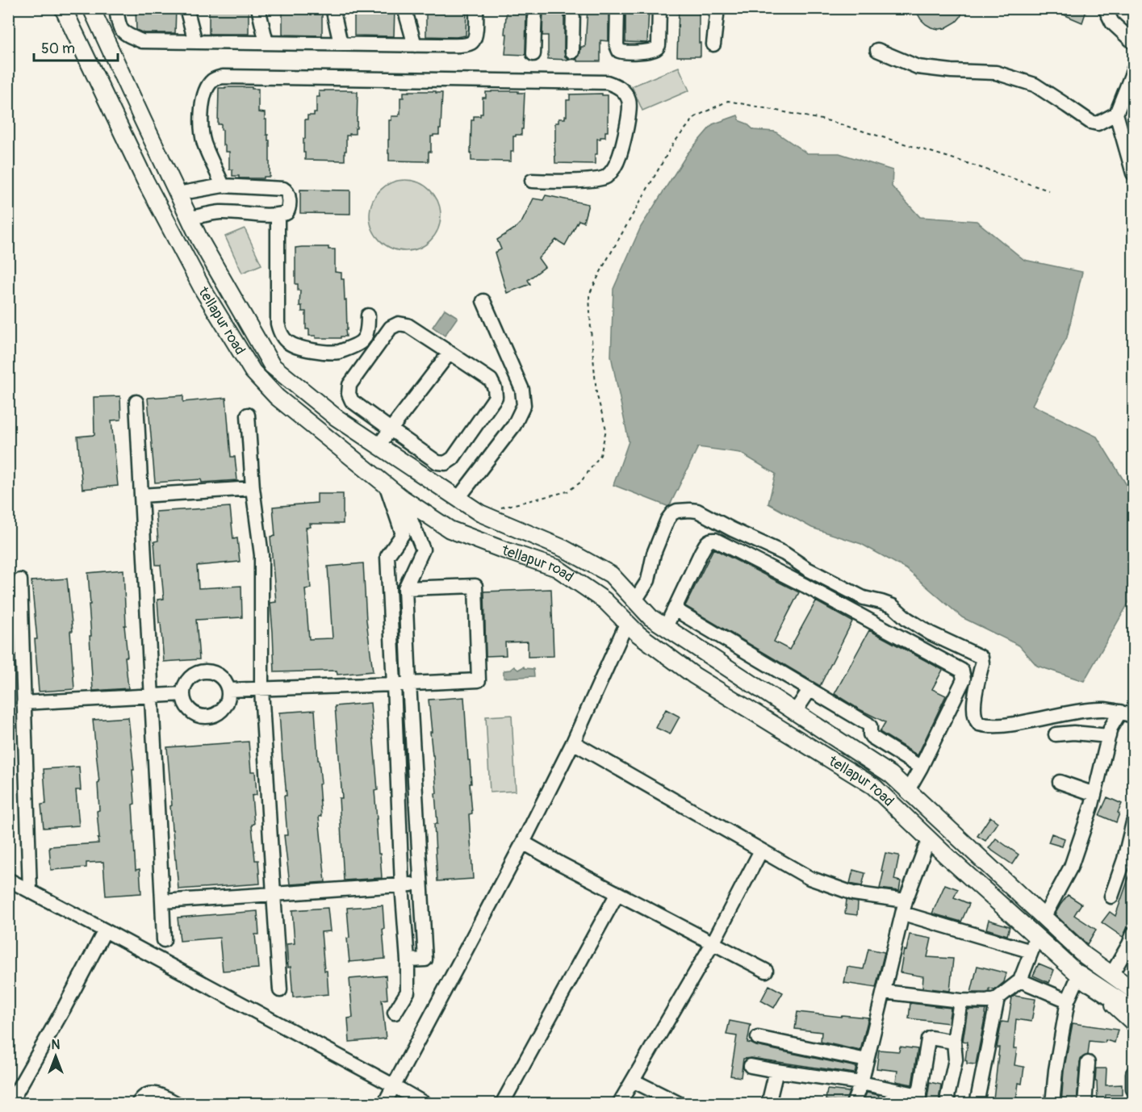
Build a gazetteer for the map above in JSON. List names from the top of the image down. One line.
{"streets":{"street":["tellapur road"]},"scale_bar":"50 m","north":"top"}
